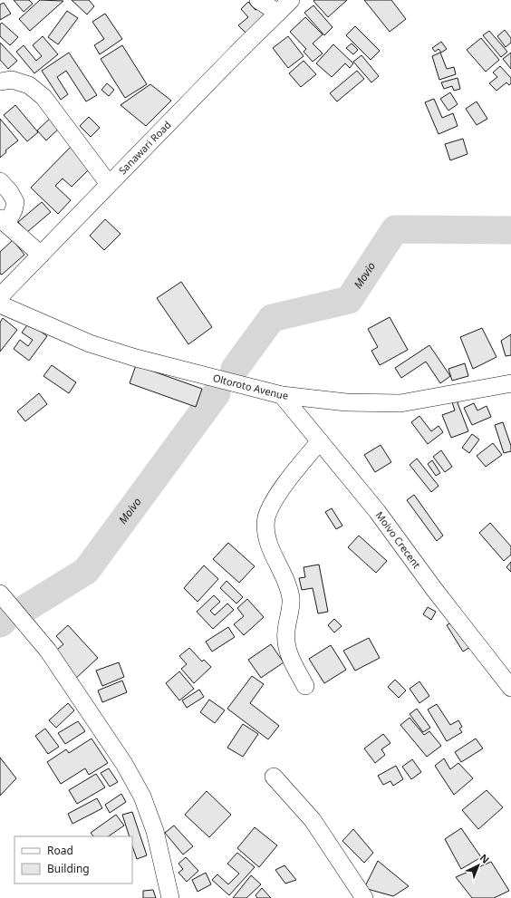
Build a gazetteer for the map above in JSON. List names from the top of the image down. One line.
{"streets":{"street":["Sanawari Road","Oltoroto Avenue","Moivo Crecent"]},"crossings":[["Oltoroto Avenue","Moivo Crecent"]],"water":["Movio","Moivo"],"legend":["Road","Building"],"north":"top right"}
